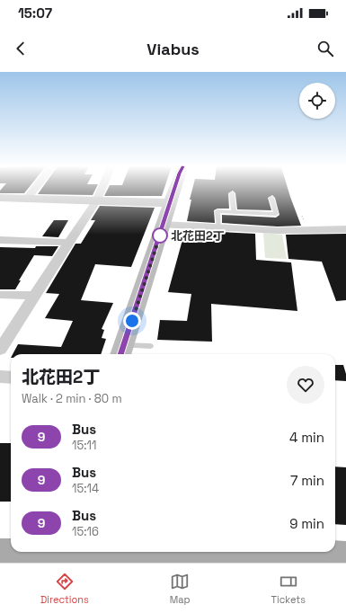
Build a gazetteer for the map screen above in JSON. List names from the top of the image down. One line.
{"places":["北花田2丁"],"lines":["bus line 9"],"page":{"status":"15:07","header":"Viabus","heading":["北花田2丁","Walk · 2 min · 80 m"],"list":[{"mark":"9","name":"Bus","note":"15:11","value":"4 min"},{"mark":"9","name":"Bus","note":"15:14","value":"7 min"},{"mark":"9","name":"Bus","note":"15:16","value":"9 min"}],"tabs":["Directions","Map","Tickets"]}}
